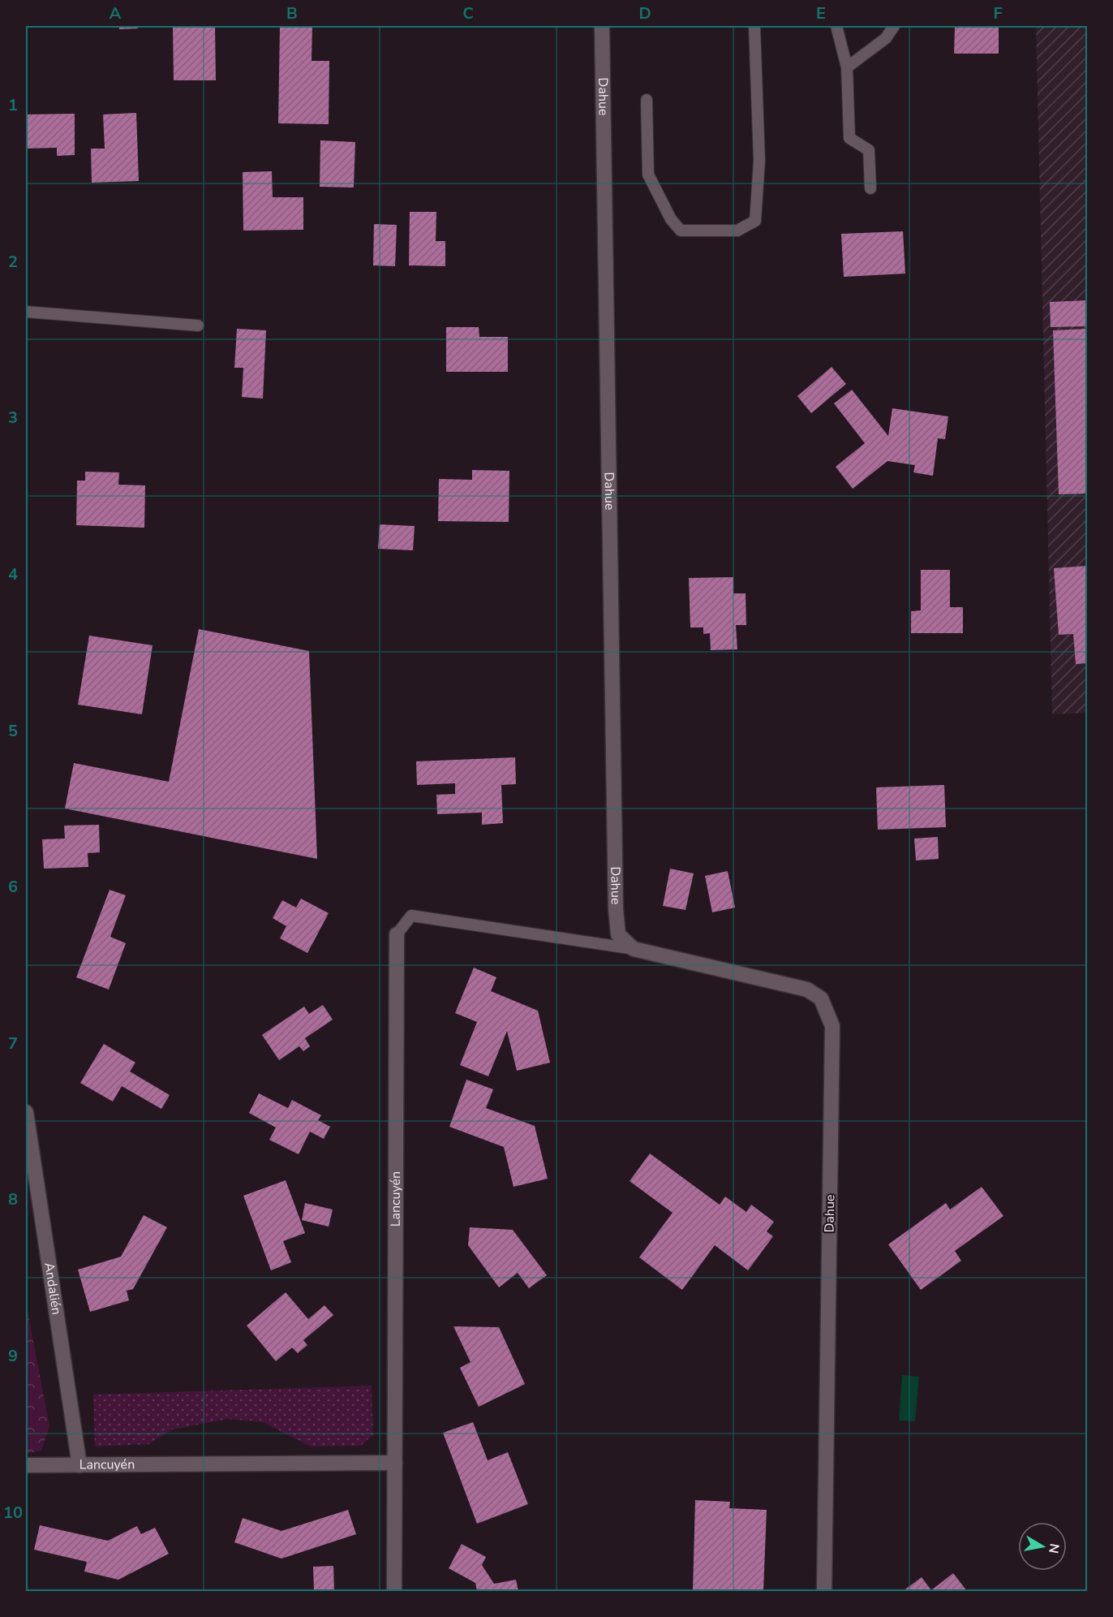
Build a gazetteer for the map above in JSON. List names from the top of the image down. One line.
{"streets":{"street":["Dahue","Lancuyén","Andalién"]},"crossings":[["Lancuyén","Andalién"]],"north":"right","grid":{"columns":["A","B","C","D","E","F"],"rows":["1","2","3","4","5","6","7","8","9","10"]}}
